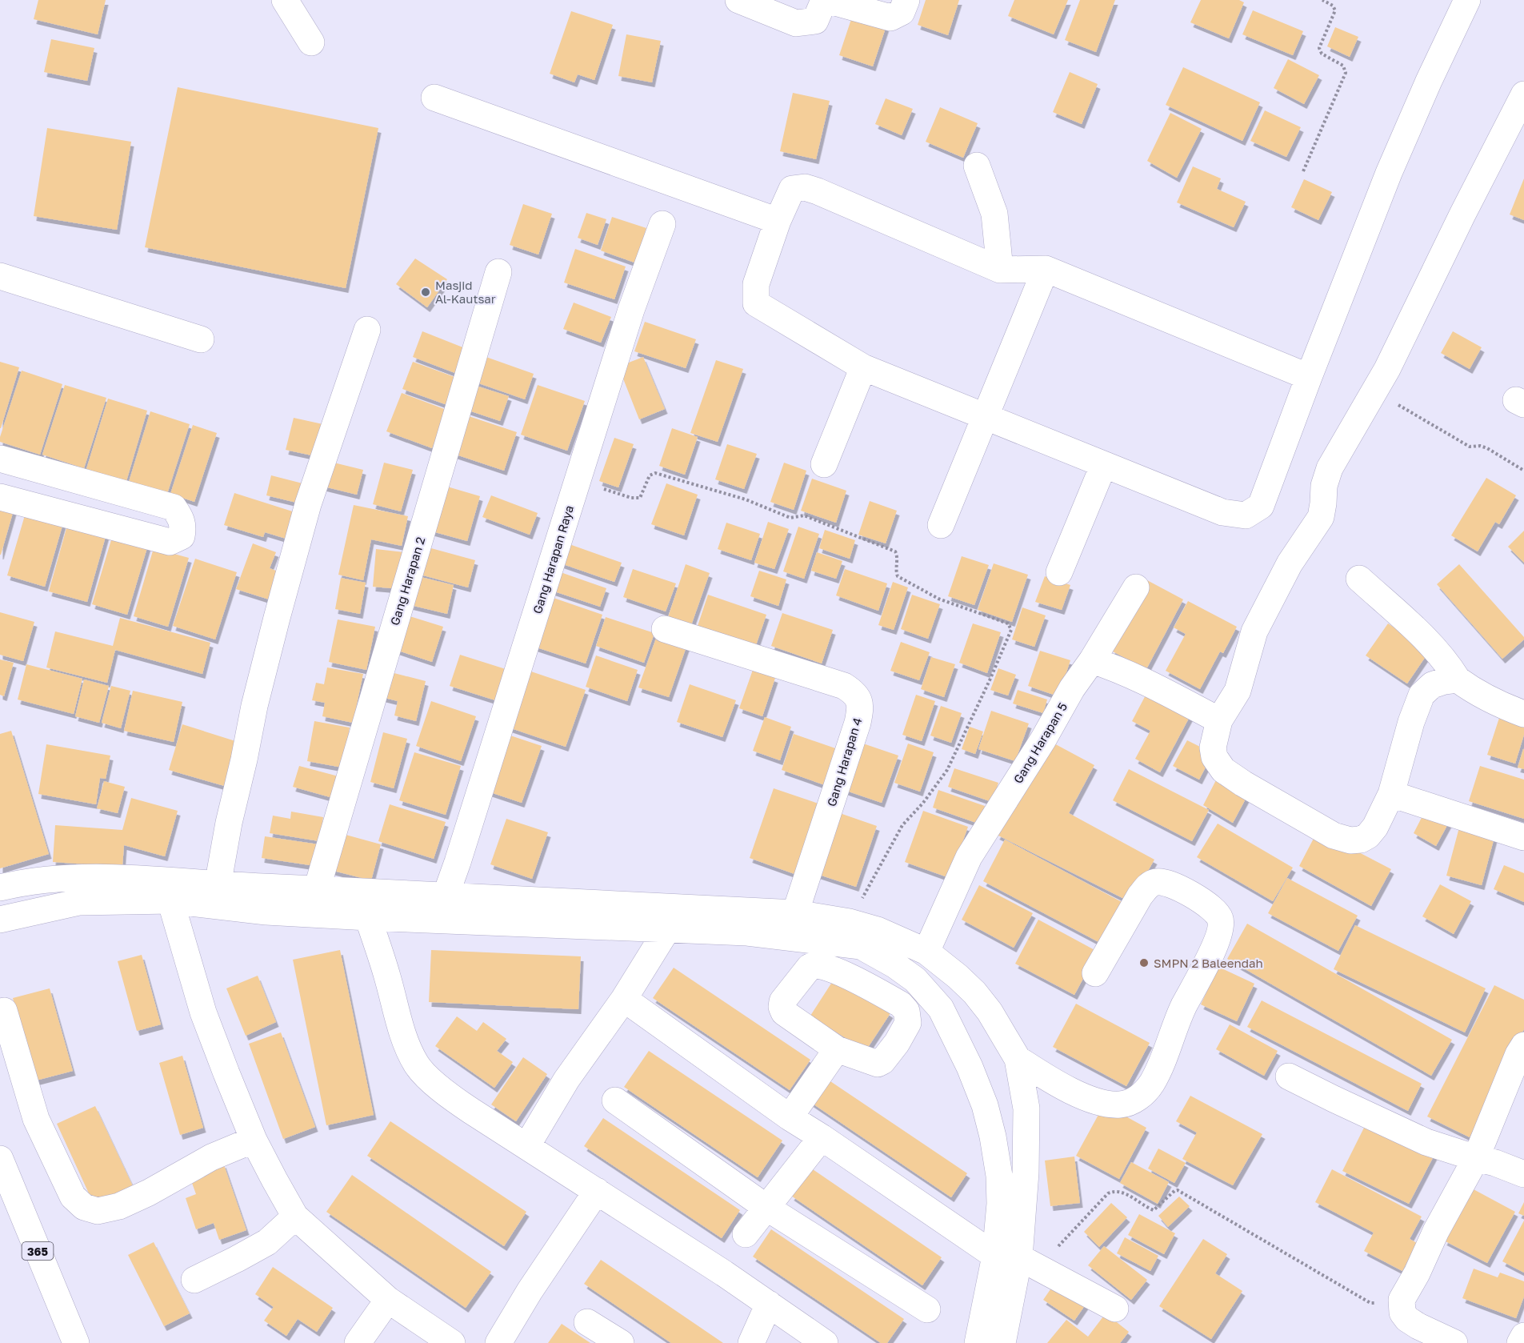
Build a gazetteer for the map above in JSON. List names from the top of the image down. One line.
{"streets":{"street":["Gang Harapan Raya","Gang Harapan 2","Gang Harapan 5","Gang Harapan 4","365"]},"places":["Masjid Al-Kautsar","SMPN 2 Baleendah"]}
